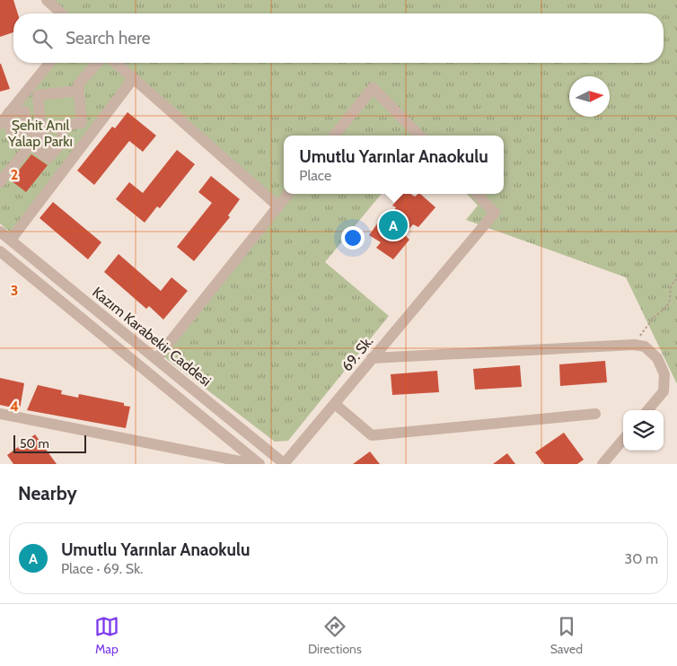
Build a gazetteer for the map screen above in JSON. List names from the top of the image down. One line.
{"streets":{"street":["Kazım Karabekir Caddesi","69. Sk."]},"crossings":[["Kazım Karabekir Caddesi","69. Sk."]],"parks":["Şehit Anıl Yalap Parkı"],"scale_bar":"50 m","north":"right","page":{"search":"Search here","popup":["Umutlu Yarınlar Anaokulu","Place"],"pins":"A","scale":"50 m","heading":"Nearby","list":[{"mark":"A","name":"Umutlu Yarınlar Anaokulu","note":"Place · 69. Sk.","value":"30 m"}],"nav":["Map","Directions","Saved"]},"grid":{"rows":["2","3","4"]}}
